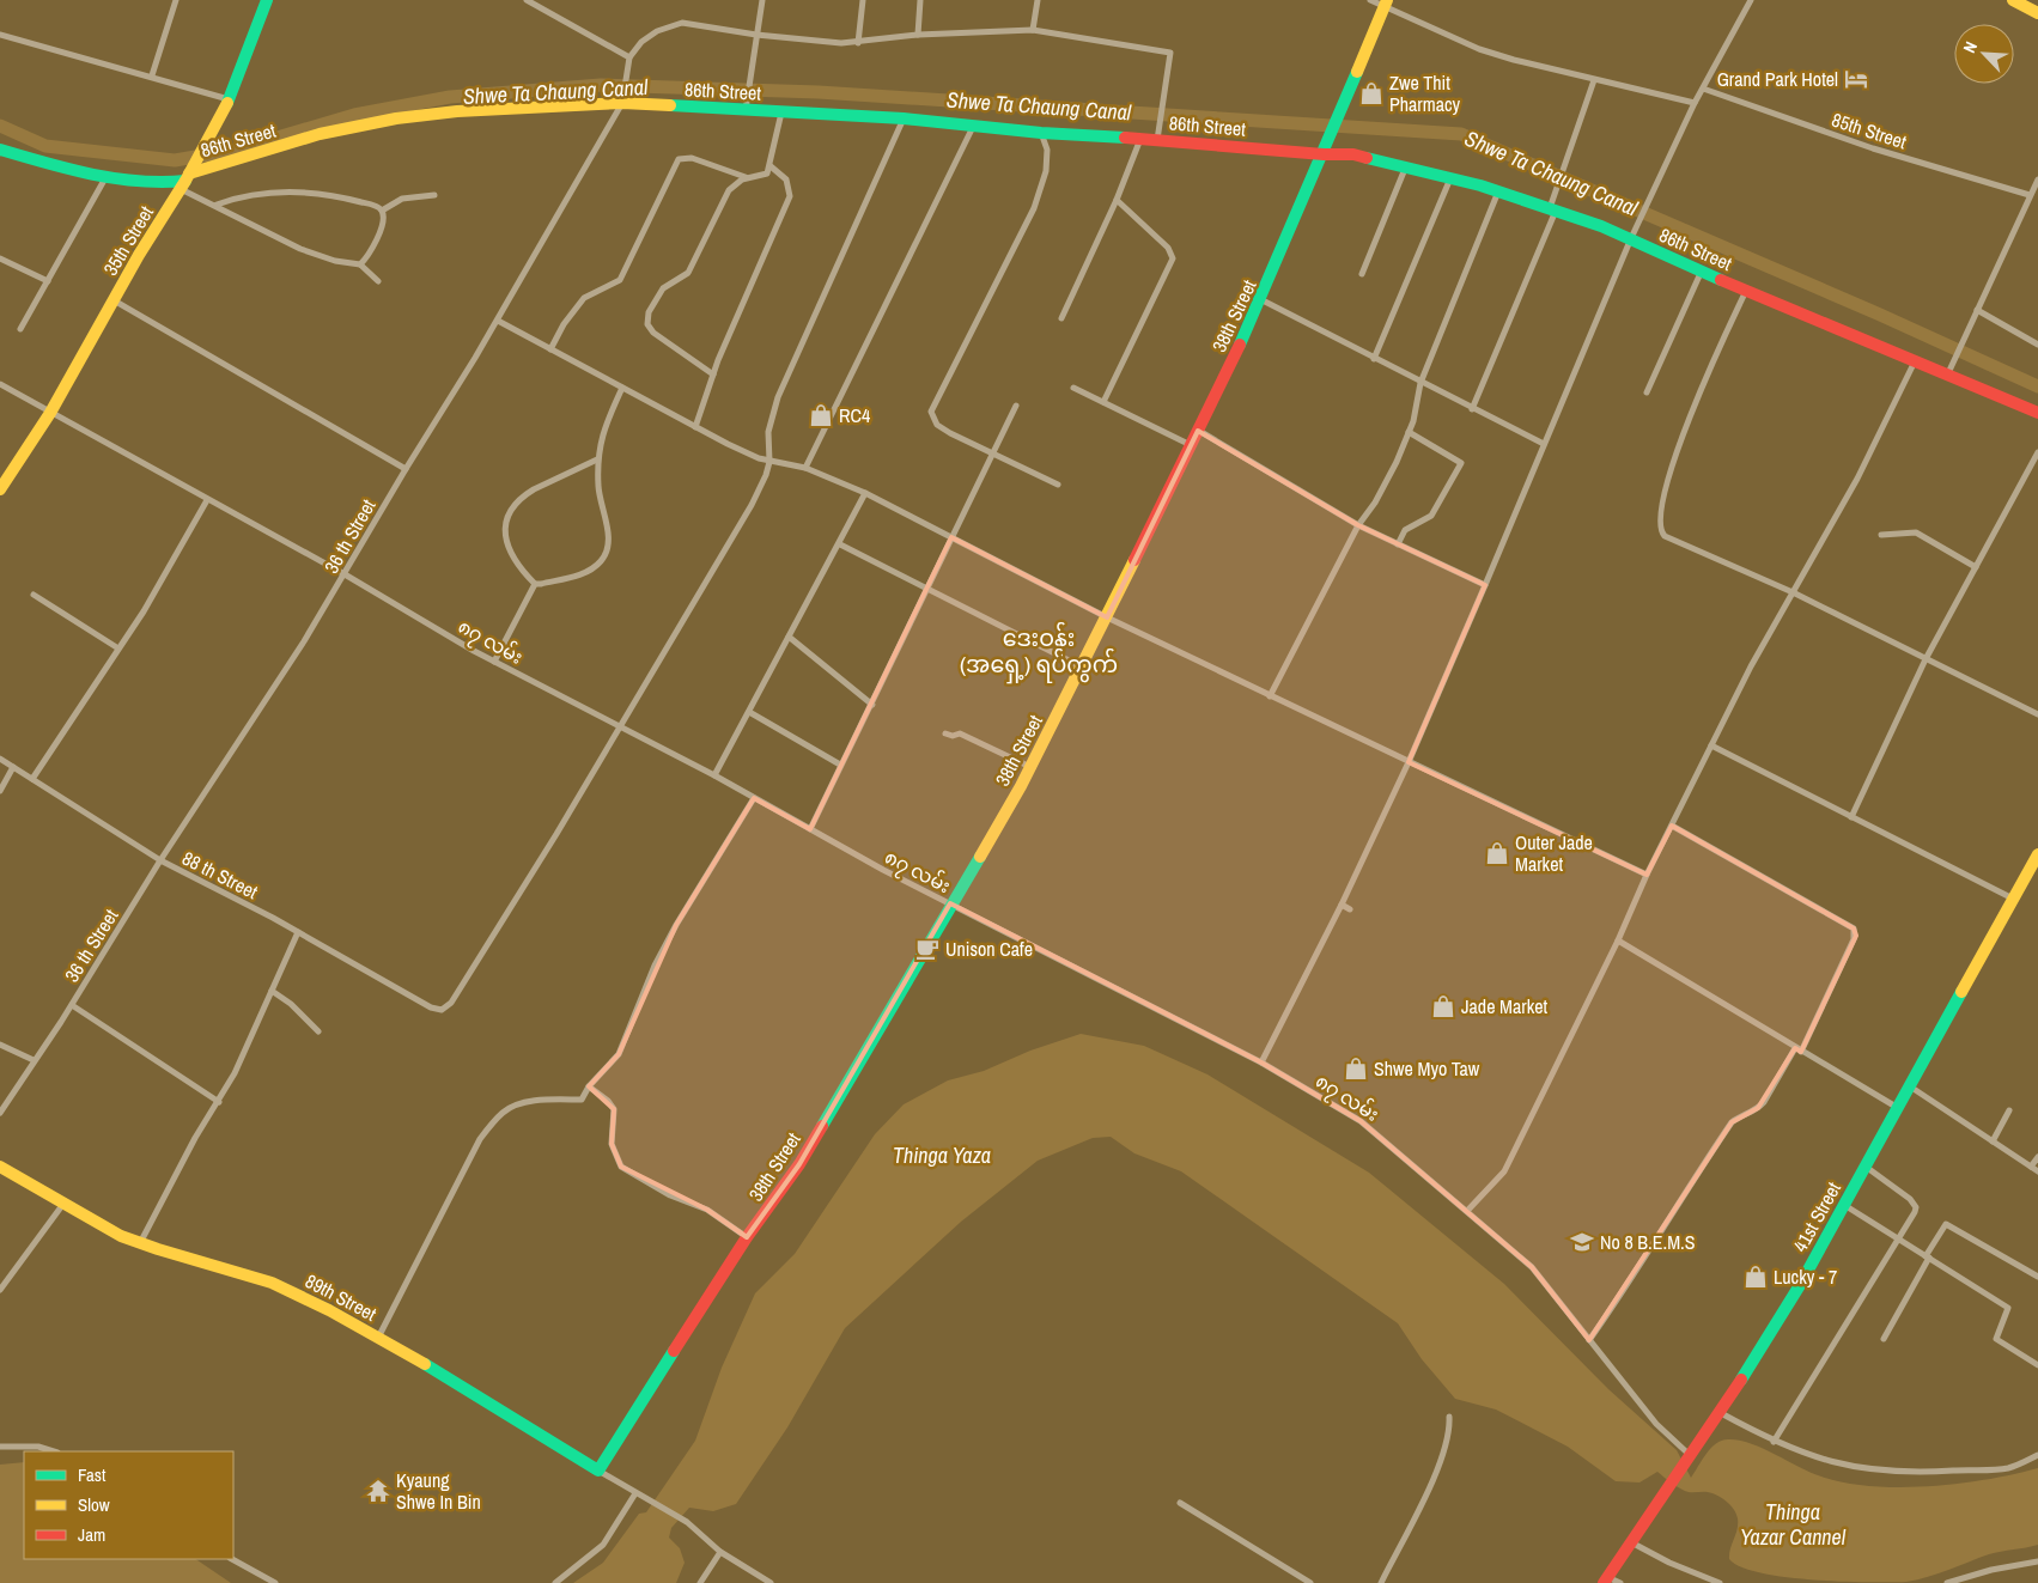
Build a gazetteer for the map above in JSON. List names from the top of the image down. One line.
{"streets":{"main road":["86th Street","35th Street","38th Street","41st Street","89th Street"],"street":["85th Street","36 th Street","၈၇ လမ်း","88 th Street"]},"crossings":[["86th Street","35th Street"],["86th Street","38th Street"],["86th Street","36 th Street"],["35th Street","၈၇ လမ်း"],["38th Street","၈၇ လမ်း"],["38th Street","89th Street"],["36 th Street","၈၇ လမ်း"],["36 th Street","88 th Street"],["၈၇ လမ်း","88 th Street"],["၈၇ လမ်း","41st Street"]],"districts":["ဒေးဝန်း (အရှေ့) ရပ်ကွက်"],"water":["Shwe Ta Chaung Canal","Thinga Yaza","Thinga Yazar Cannel"],"places":{"hotel":["Grand Park Hotel"],"shop":["Zwe Thit Pharmacy","RC4","Outer Jade Market","Jade Market","Shwe Myo Taw","Lucky - 7"],"cafe":["Unison Cafe"],"school or university":["No 8 B.E.M.S"],"temple":["Kyaung Shwe In Bin"]},"legend":["Fast","Slow","Jam"],"north":"top left"}
